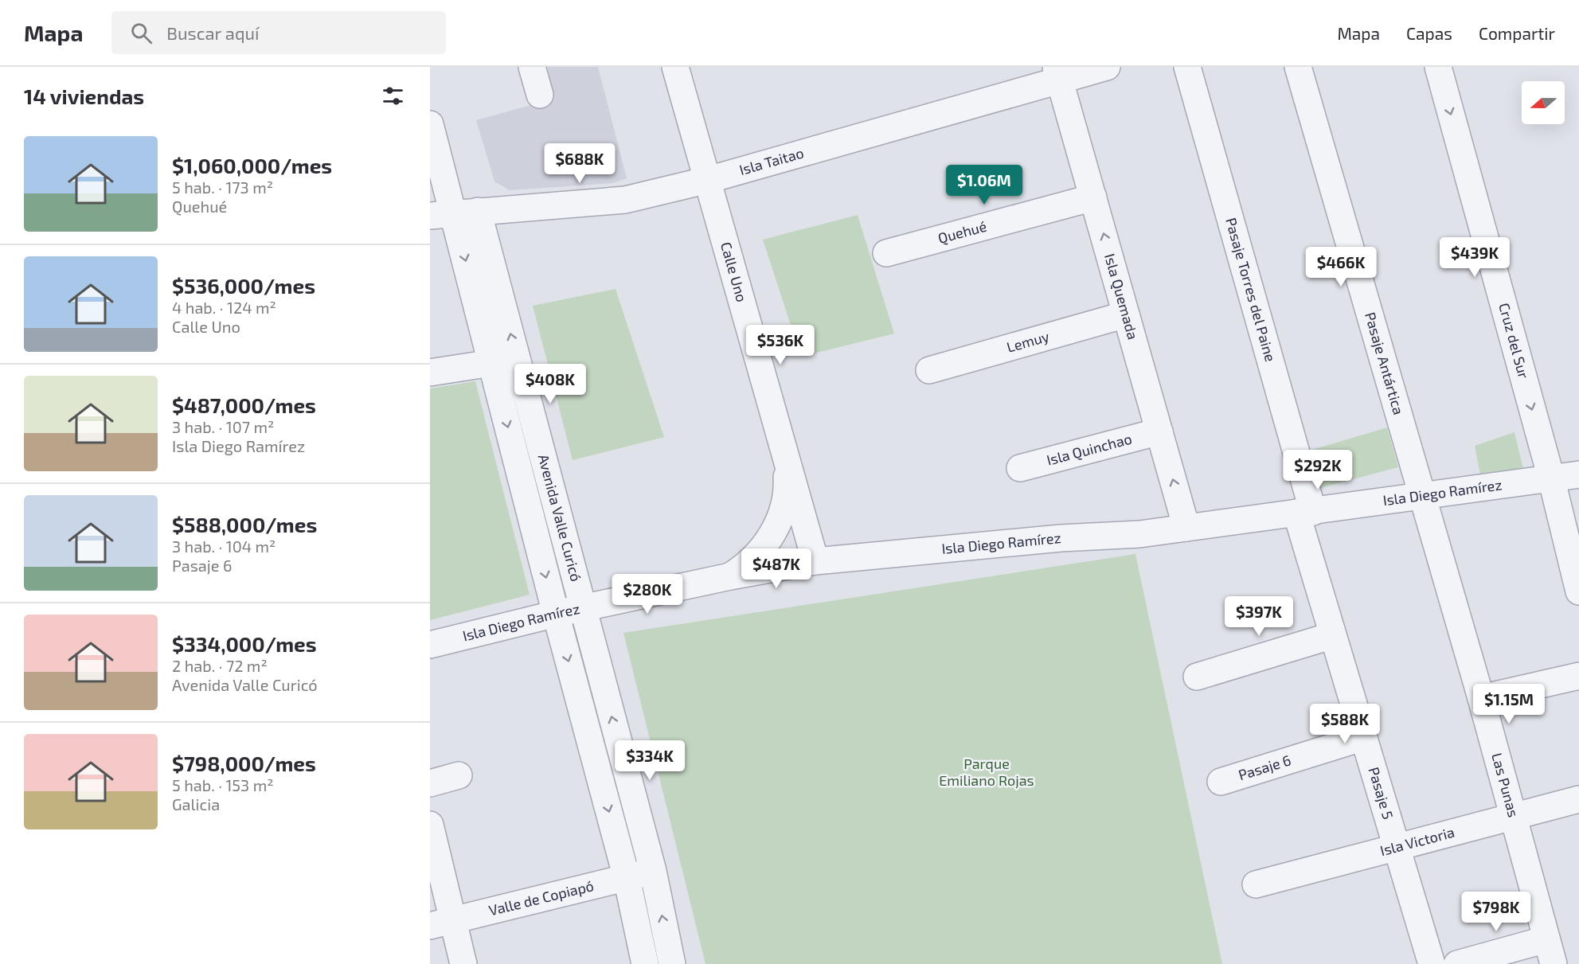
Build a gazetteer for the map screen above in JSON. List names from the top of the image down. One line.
{"streets":{"street":["Isla Taitao","Quehué","Calle Uno","Pasaje Torres del Paine","Isla Quemada","Cruz del Sur","Lemuy","Pasaje Antártica","Isla Quinchao","Isla Diego Ramírez","Avenida Valle Curicó","Pasaje 6","Las Punas","Pasaje 5","Isla Victoria","Valle de Copiapó"]},"crossings":[["Isla Taitao","Calle Uno"],["Isla Taitao","Isla Quemada"],["Isla Taitao","Avenida Valle Curicó"],["Quehué","Isla Quemada"],["Calle Uno","Isla Diego Ramírez"],["Pasaje Torres del Paine","Isla Diego Ramírez"],["Pasaje Torres del Paine","Pasaje 5"],["Isla Quemada","Lemuy"],["Isla Quemada","Isla Quinchao"],["Isla Quemada","Isla Diego Ramírez"],["Cruz del Sur","Isla Diego Ramírez"],["Pasaje Antártica","Isla Diego Ramírez"],["Pasaje Antártica","Las Punas"],["Isla Diego Ramírez","Avenida Valle Curicó"],["Isla Diego Ramírez","Las Punas"],["Isla Diego Ramírez","Pasaje 5"],["Avenida Valle Curicó","Valle de Copiapó"],["Pasaje 6","Pasaje 5"],["Las Punas","Isla Victoria"],["Pasaje 5","Isla Victoria"]],"one_way":["Isla Quemada","Cruz del Sur"],"parks":["Parque Emiliano Rojas"],"north":"left","page":{"header":"Mapa","search":"Buscar aquí","nav":["Mapa","Capas","Compartir"],"heading":"14 viviendas","list":[{"name":"$1,060,000/mes","note":"5 hab. · 173 m² · Quehué"},{"name":"$536,000/mes","note":"4 hab. · 124 m² · Calle Uno"},{"name":"$487,000/mes","note":"3 hab. · 107 m² · Isla Diego Ramírez"},{"name":"$588,000/mes","note":"3 hab. · 104 m² · Pasaje 6"},{"name":"$334,000/mes","note":"2 hab. · 72 m² · Avenida Valle Curicó"},{"name":"$798,000/mes","note":"5 hab. · 153 m² · Galicia"}],"price":["$688K","$1.06M","$439K","$466K","$536K","$408K","$292K","$487K","$280K","$397K","$1.15M","$588K","$334K","$798K"]}}
